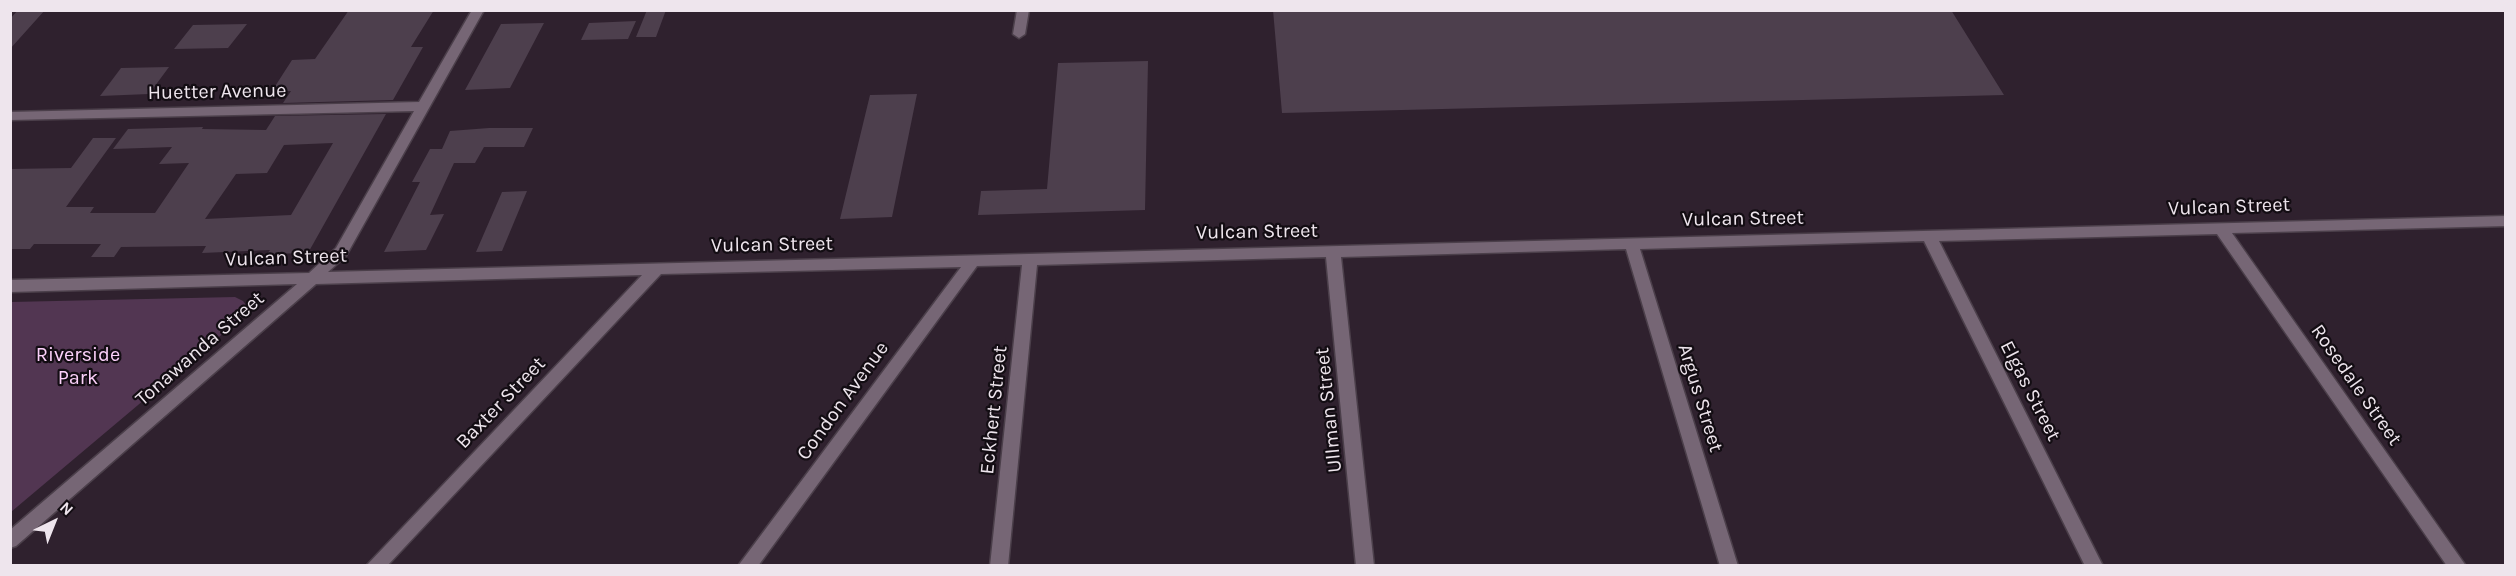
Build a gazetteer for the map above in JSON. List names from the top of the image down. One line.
{"streets":{"street":["Huetter Avenue","Vulcan Street","Tonawanda Street","Rosedale Street","Elgas Street","Argus Street","Condon Avenue","Baxter Street","Eckhert Street","Ullman Street"]},"crossings":[["Huetter Avenue","Tonawanda Street"],["Vulcan Street","Tonawanda Street"],["Vulcan Street","Rosedale Street"],["Vulcan Street","Elgas Street"],["Vulcan Street","Argus Street"],["Vulcan Street","Condon Avenue"],["Vulcan Street","Baxter Street"],["Vulcan Street","Eckhert Street"],["Vulcan Street","Ullman Street"]],"parks":["Riverside Park"],"north":"top right"}
